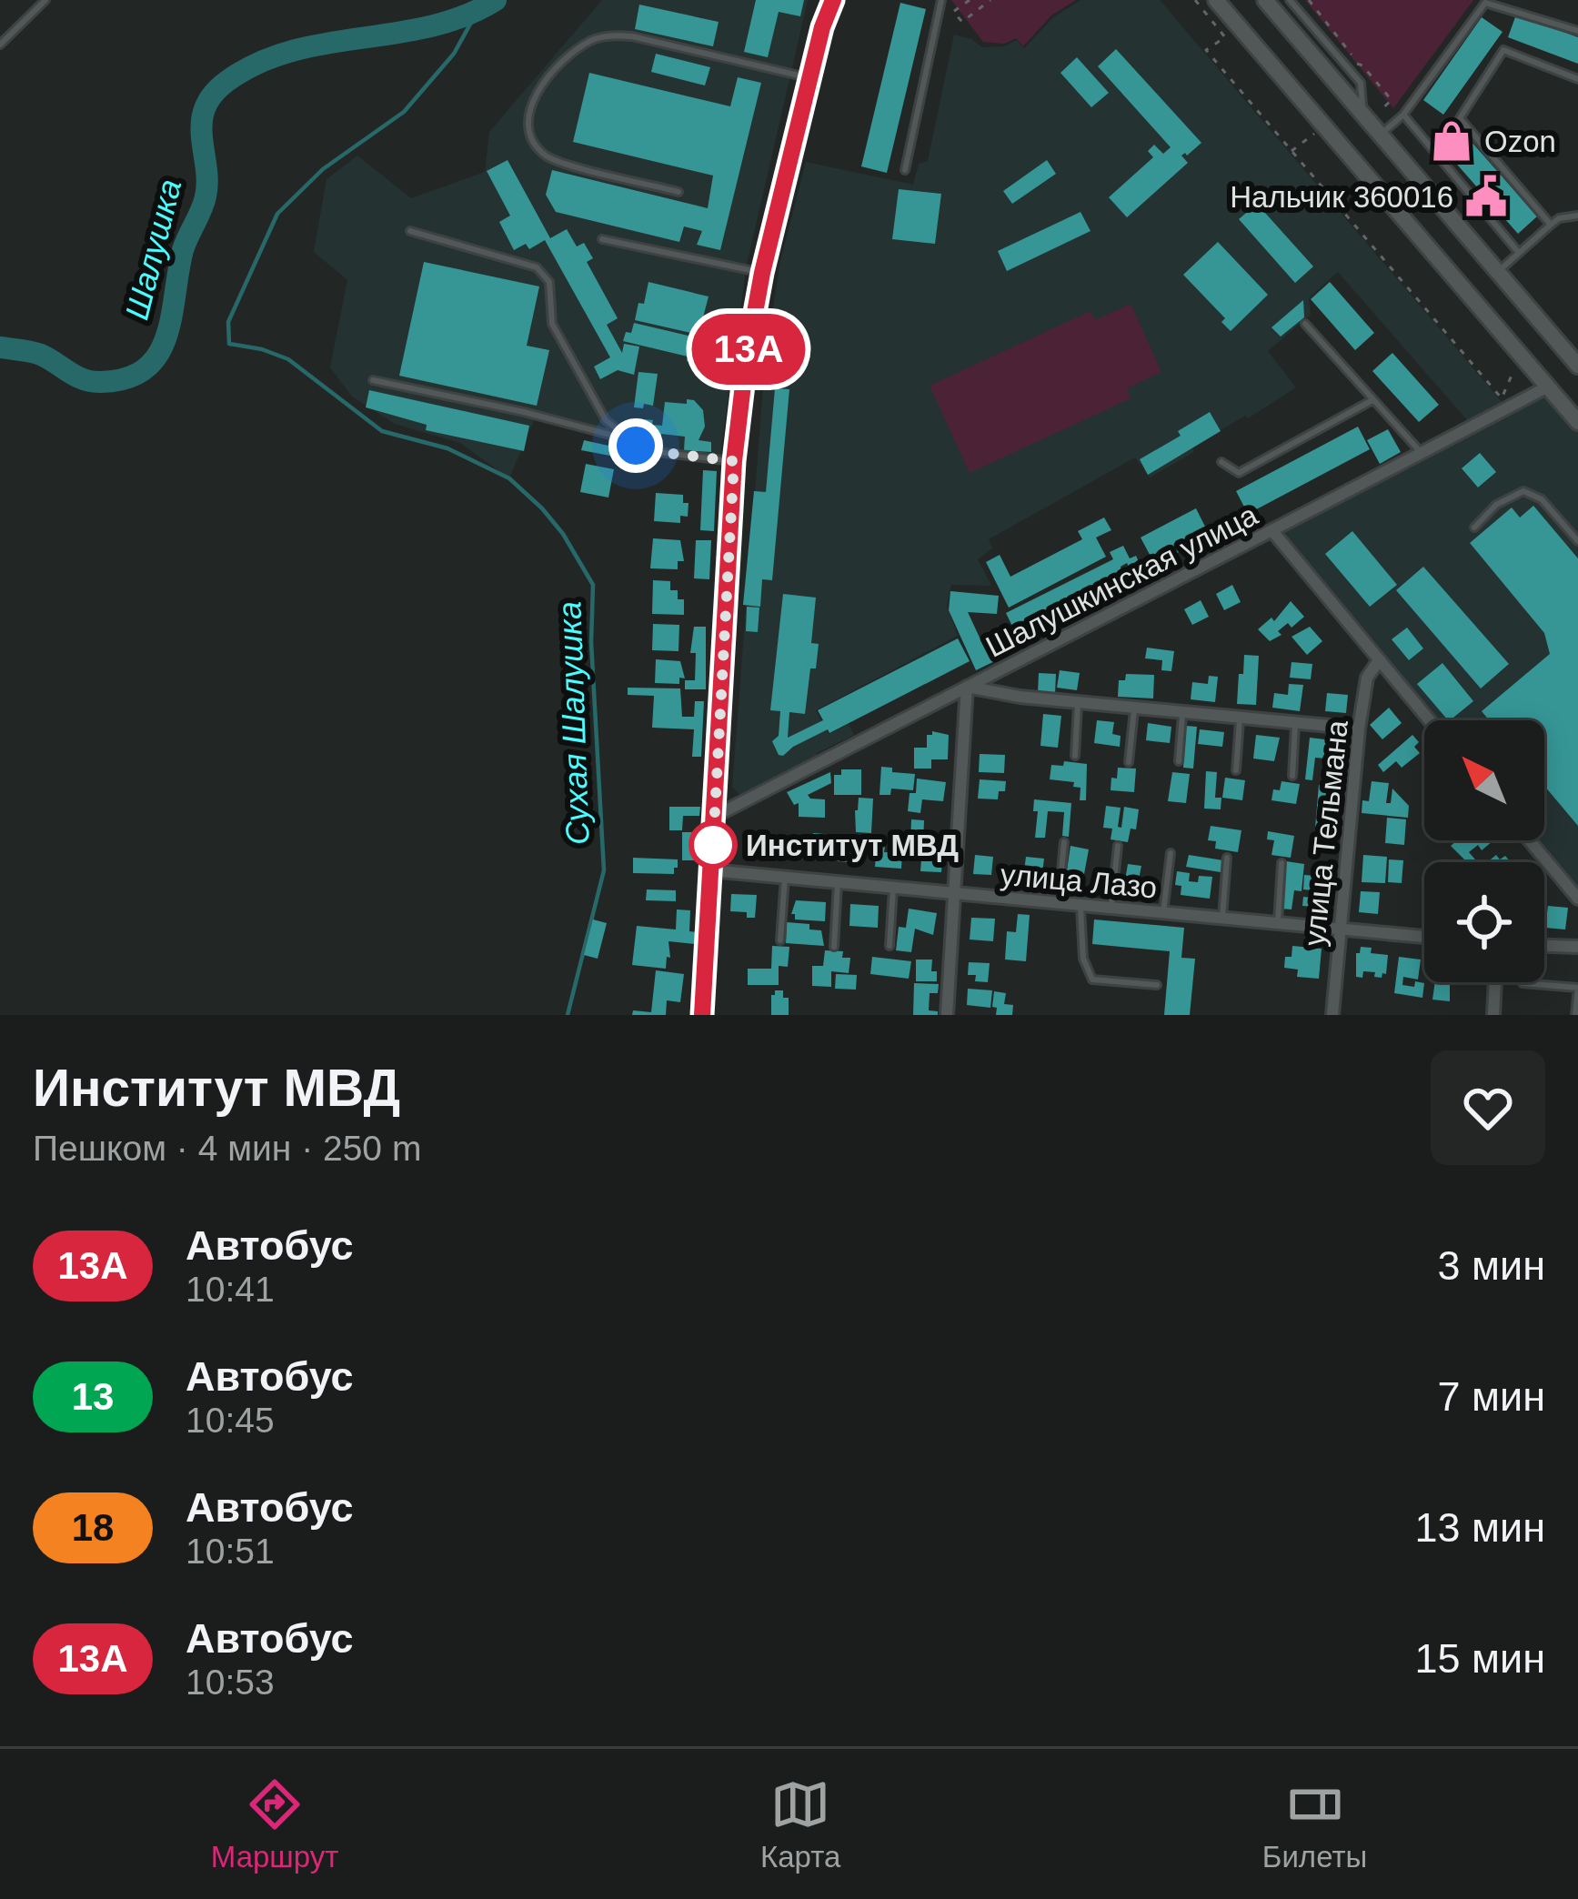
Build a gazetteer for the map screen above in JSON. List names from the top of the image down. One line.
{"streets":{"street":["Шалушкинская улица","улица Тельмана","улица Лазо"]},"crossings":[["улица Тельмана","улица Лазо"]],"water":["Шалушка","Сухая Шалушка"],"places":{"shop":["Ozon"],"public building":["Нальчик 360016"],"other":["Институт МВД"]},"lines":["bus line 13А"],"north":"top left","page":{"on_map":"13А","heading":["Институт МВД","Пешком · 4 мин · 250 m"],"list":[{"mark":"13А","name":"Автобус","note":"10:41","value":"3 мин"},{"mark":"13","name":"Автобус","note":"10:45","value":"7 мин"},{"mark":"18","name":"Автобус","note":"10:51","value":"13 мин"},{"mark":"13А","name":"Автобус","note":"10:53","value":"15 мин"}],"tabs":["Маршрут","Карта","Билеты"]}}
